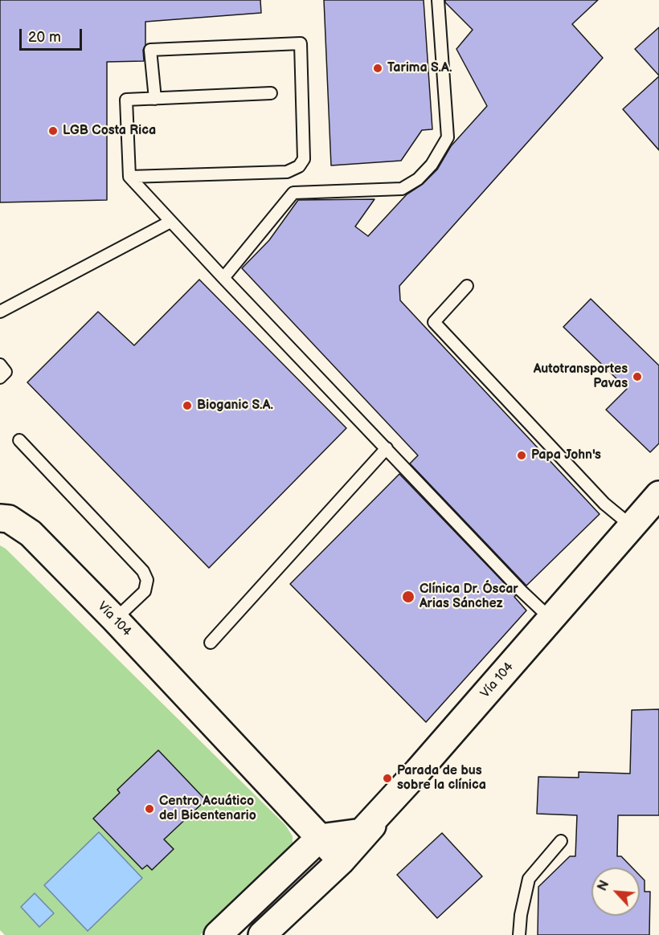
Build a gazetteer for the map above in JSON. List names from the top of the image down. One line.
{"streets":{"main road":["Vía 104"]},"places":["Tarima S.A.","LGB Costa Rica","Autotransportes Pavas","Bioganic S.A.","Papa John's","Clínica Dr. Óscar Arias Sánchez","Parada de bus sobre la clínica","Centro Acuático del Bicentenario"],"scale_bar":"20 m","north":"top left"}
